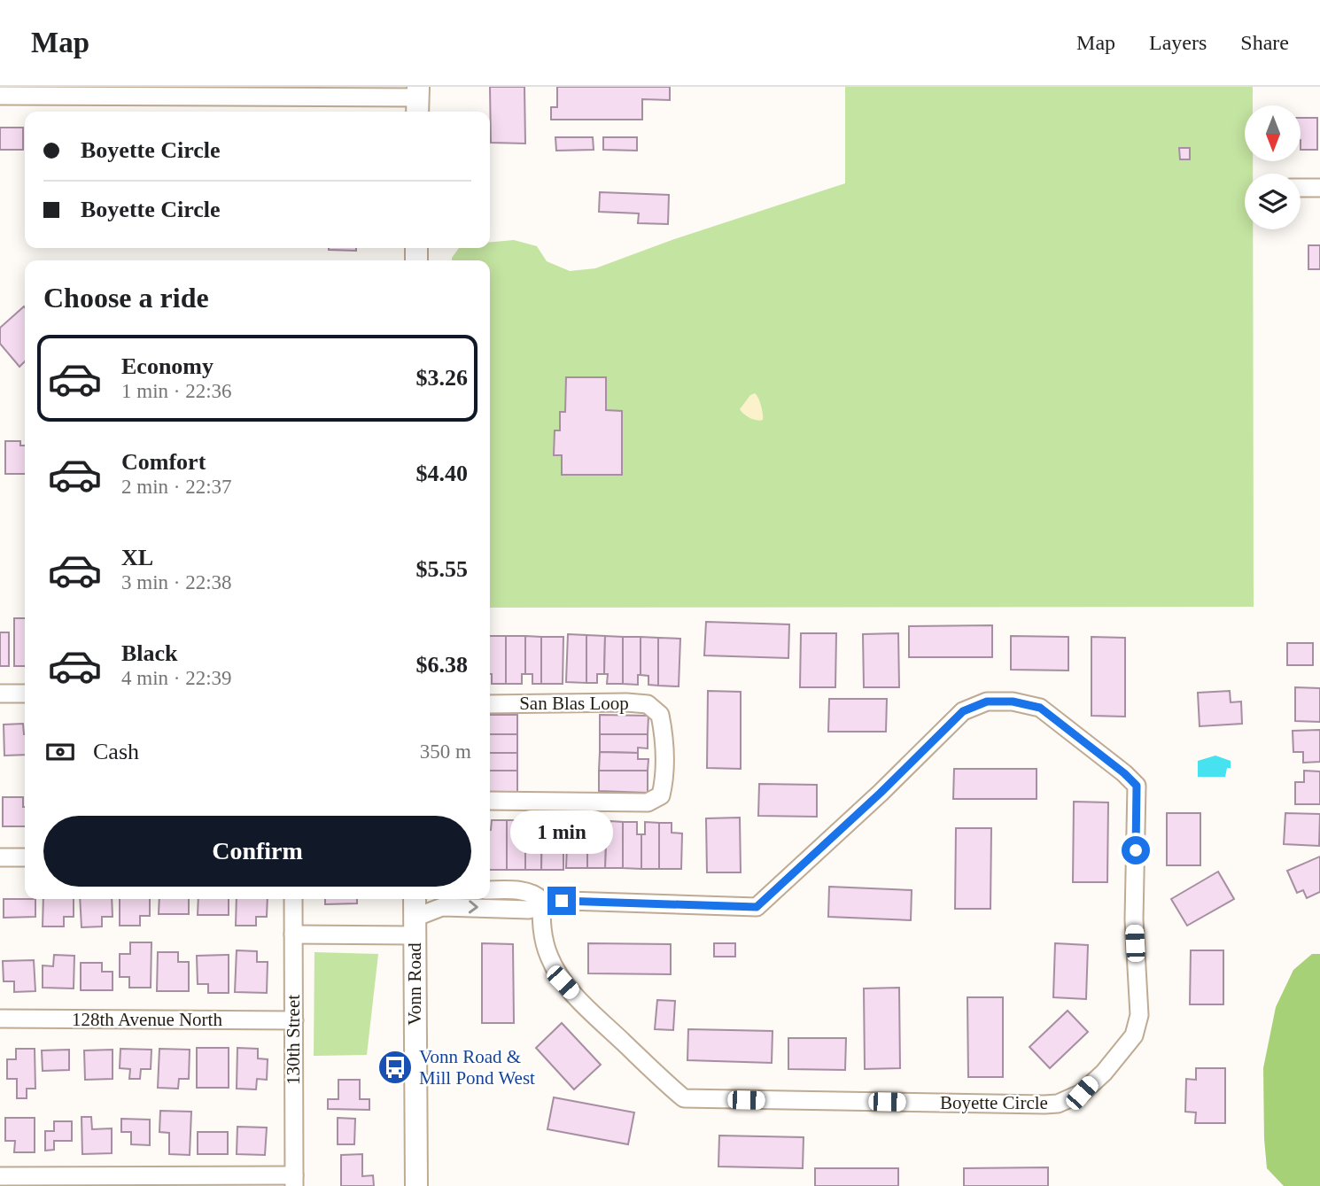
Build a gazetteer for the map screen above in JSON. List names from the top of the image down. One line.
{"streets":{"street":["San Blas Loop","Vonn Road","128th Avenue North","130th Street","Boyette Circle"]},"crossings":[["Vonn Road","Boyette Circle"],["128th Avenue North","130th Street"]],"places":{"bus stop":["Vonn Road & Mill Pond West"]},"north":"bottom","page":{"header":"Map","nav":["Map","Layers","Share"],"banner":["Boyette Circle","Boyette Circle"],"heading":"Choose a ride","list":[{"name":"Economy","note":"1 min · 22:36","value":"$3.26"},{"name":"Comfort","note":"2 min · 22:37","value":"$4.40"},{"name":"XL","note":"3 min · 22:38","value":"$5.55"},{"name":"Black","note":"4 min · 22:39","value":"$6.38"}],"pay":["Cash","350 m"],"buttons":"Confirm","bubble":"1 min"}}
